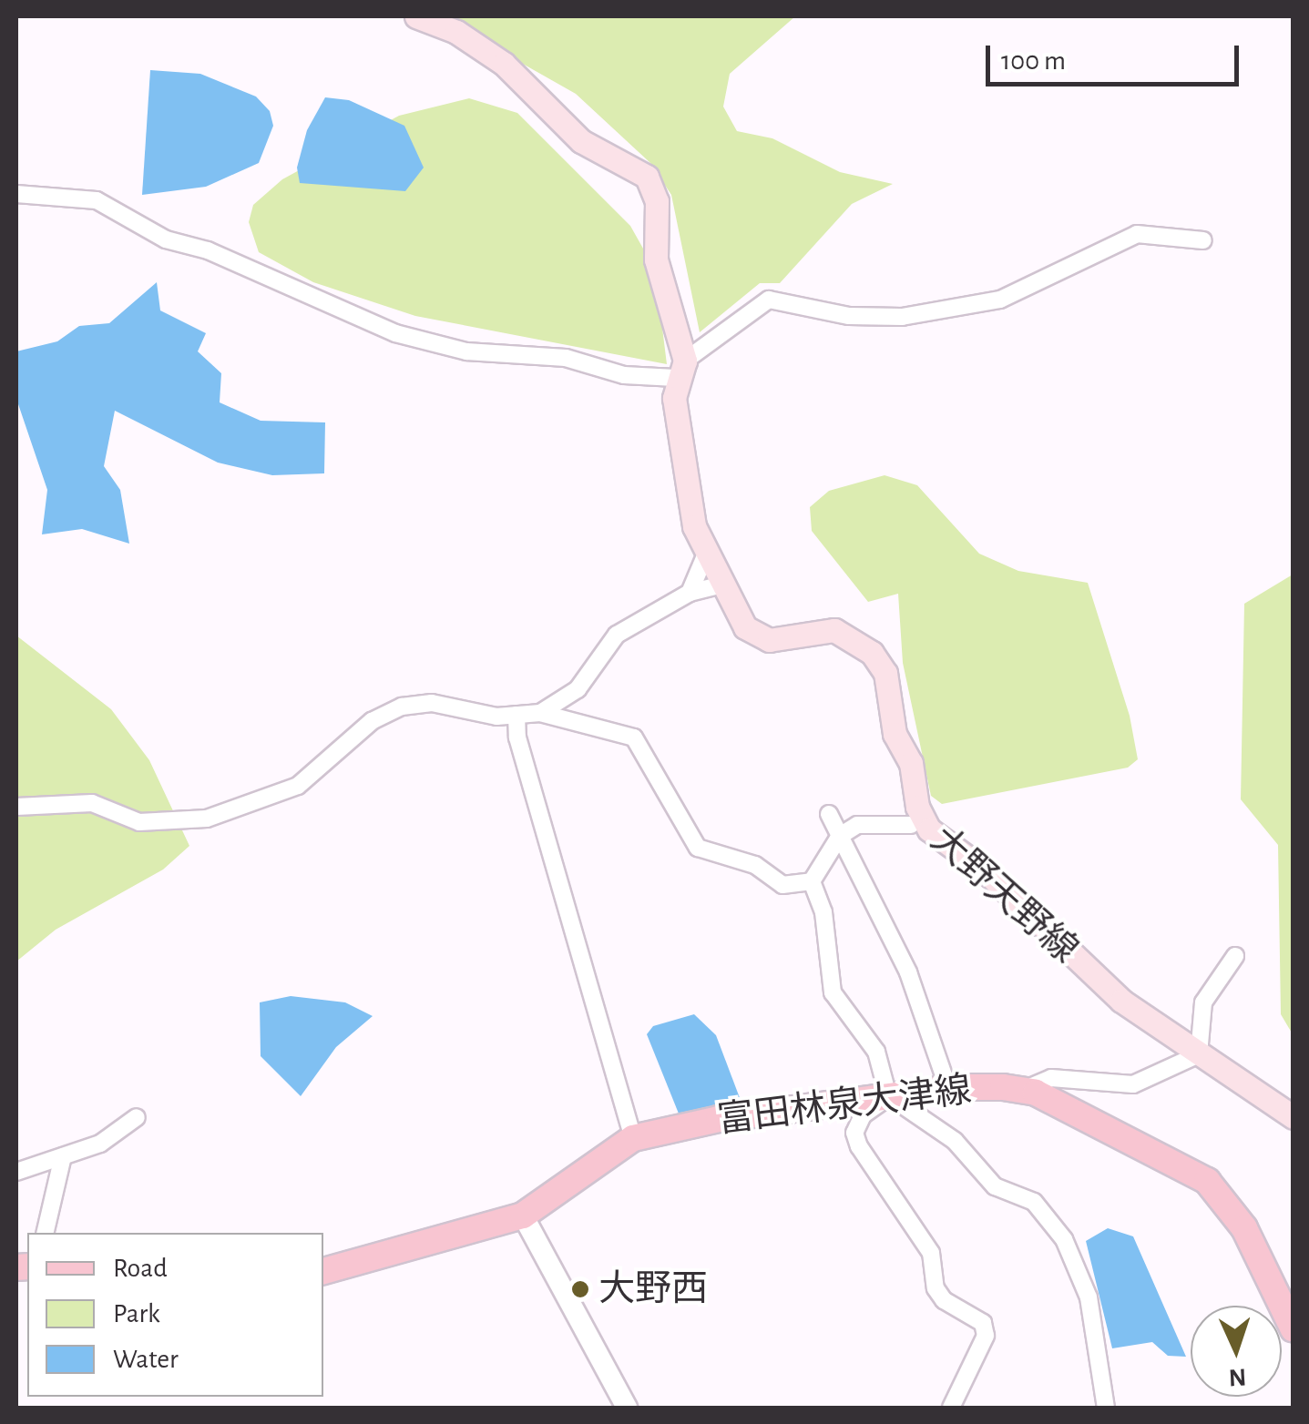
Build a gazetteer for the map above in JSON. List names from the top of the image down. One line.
{"streets":{"main road":["大野天野線","富田林泉大津線"]},"places":["大野西"],"legend":["Road","Park","Water"],"scale_bar":"100 m","north":"bottom"}
